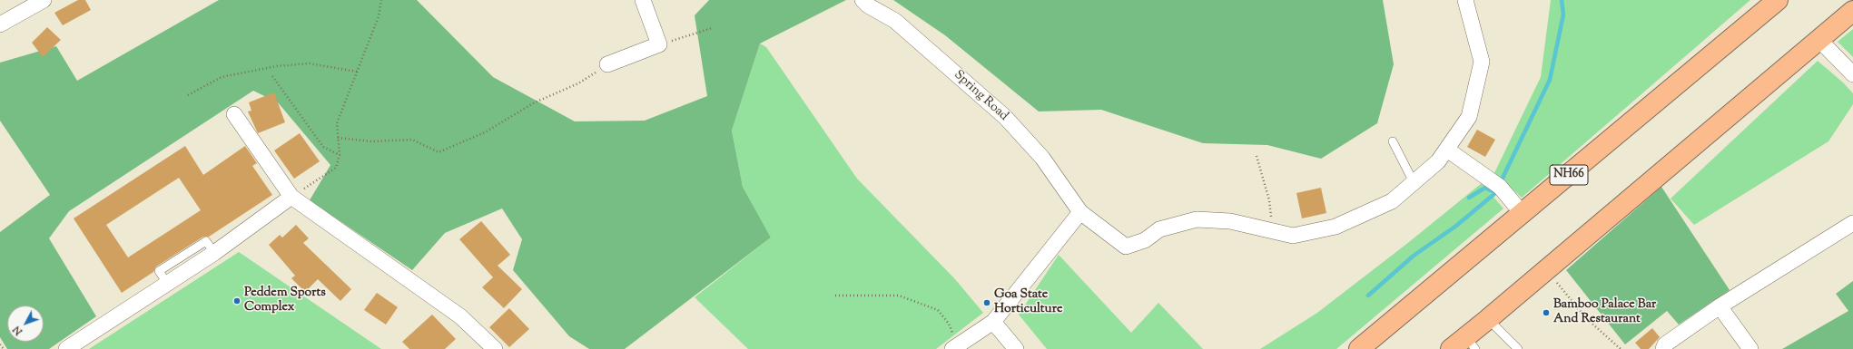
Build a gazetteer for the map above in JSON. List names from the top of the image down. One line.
{"streets":{"highway":["NH66"],"street":["Spring Road"]},"places":["Peddem Sports Complex","Goa State Horticulture","Bamboo Palace Bar And Restaurant"],"north":"bottom left"}
